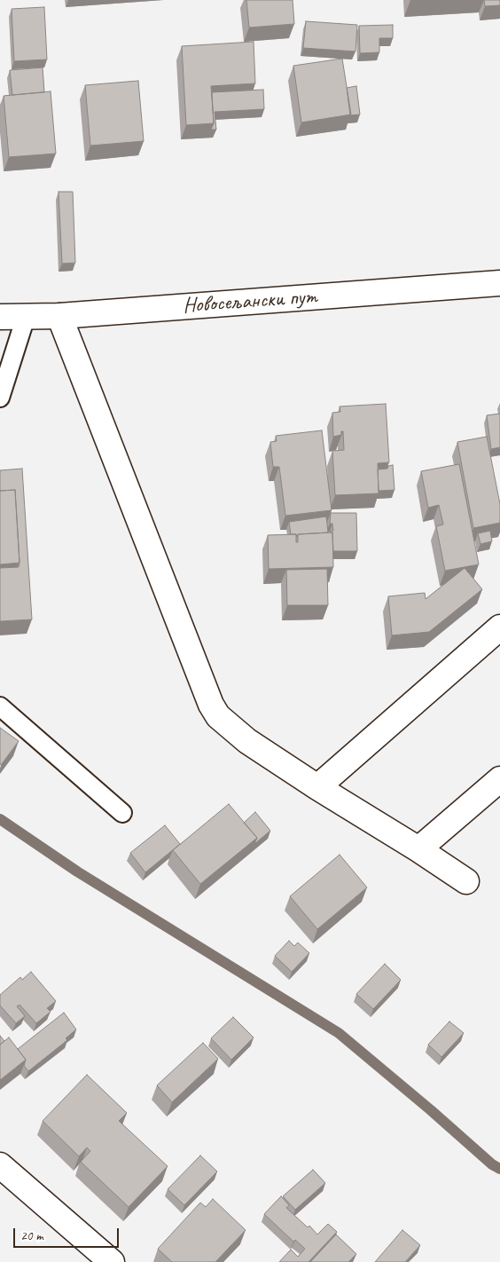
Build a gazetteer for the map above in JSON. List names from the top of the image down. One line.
{"streets":{"street":["Новосељански пут"]},"scale_bar":"20 m"}
